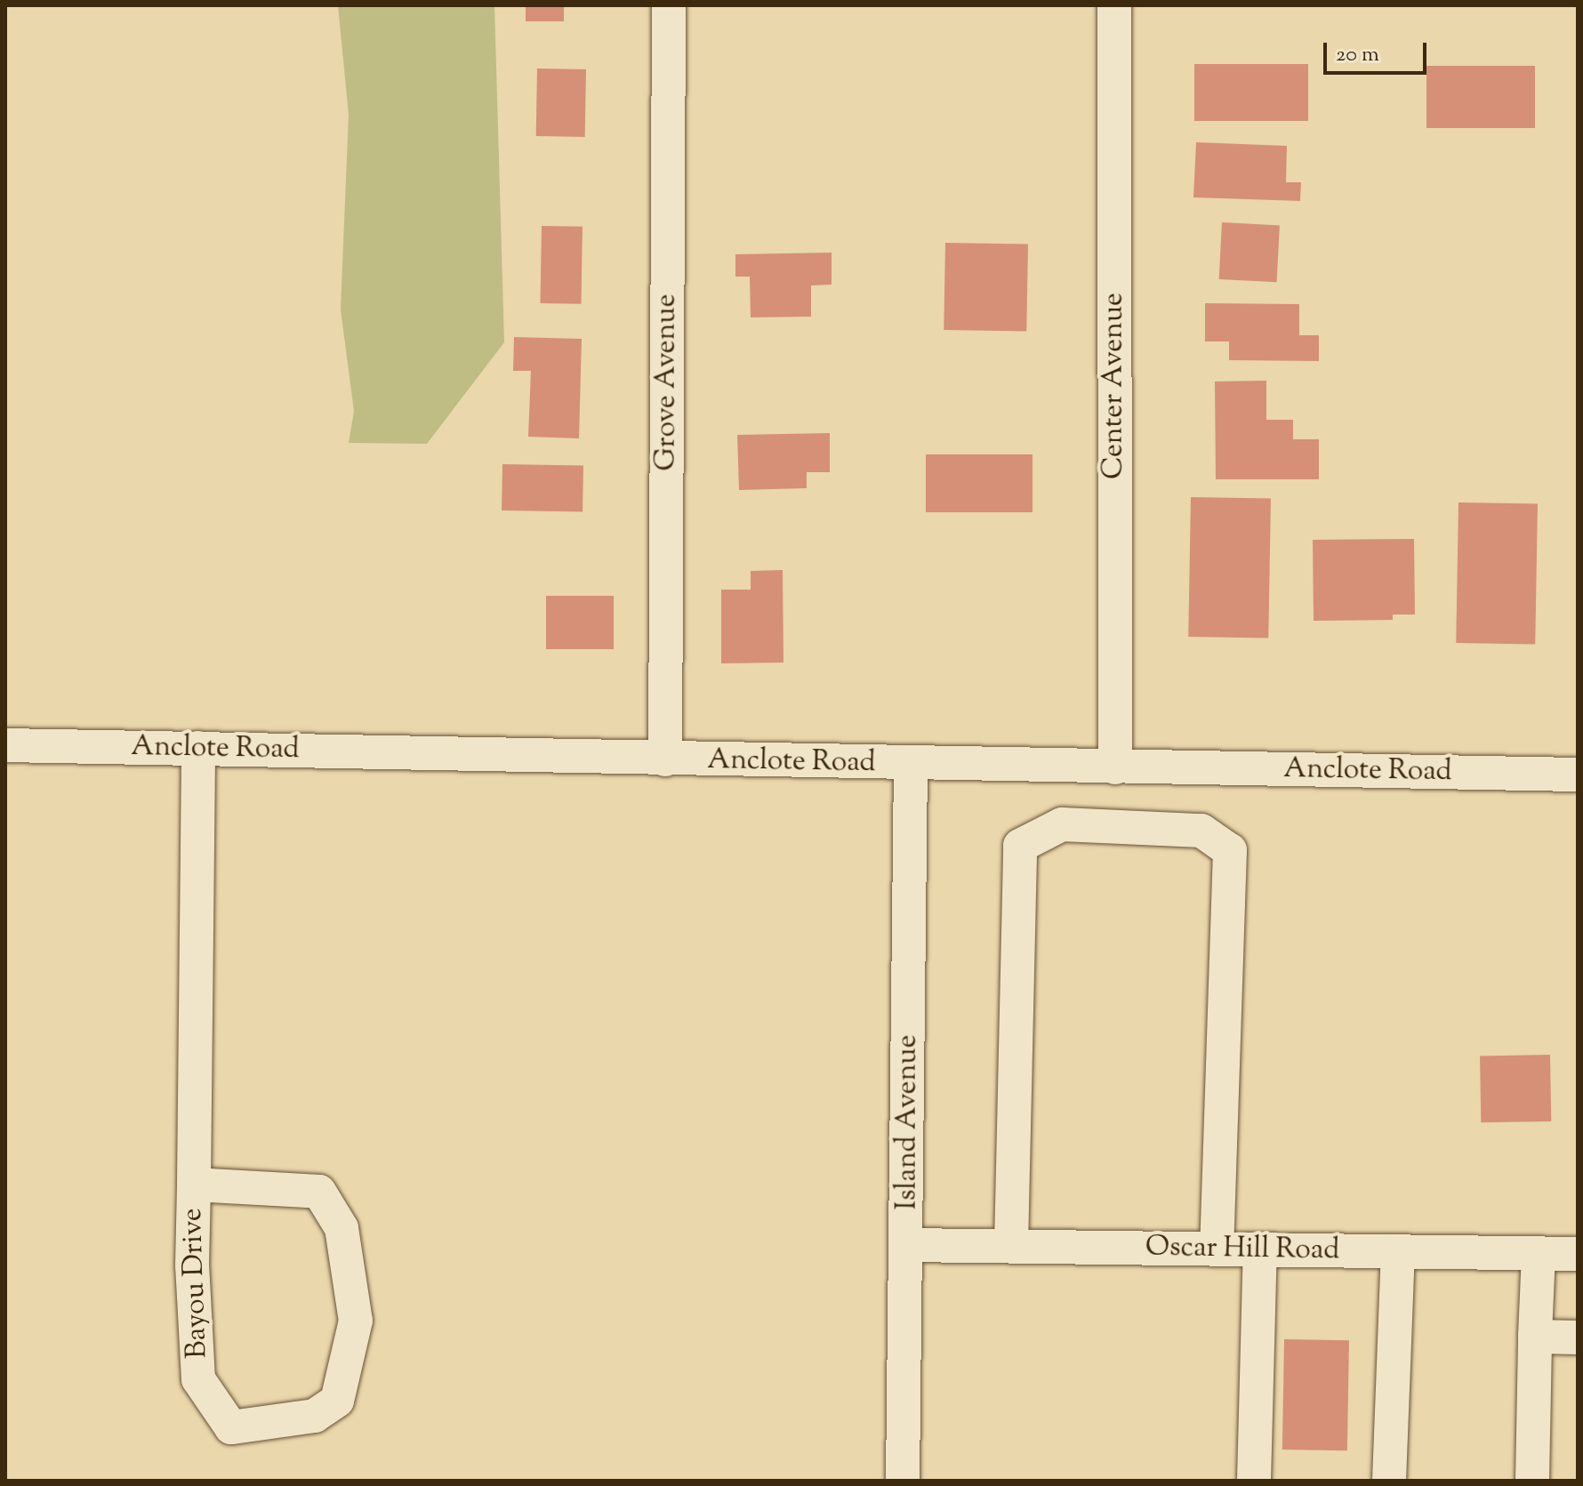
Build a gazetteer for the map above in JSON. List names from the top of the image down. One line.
{"streets":{"street":["Grove Avenue","Center Avenue","Anclote Road","Island Avenue","Oscar Hill Road","Bayou Drive"]},"crossings":[["Grove Avenue","Anclote Road"],["Center Avenue","Anclote Road"],["Anclote Road","Island Avenue"],["Anclote Road","Bayou Drive"],["Island Avenue","Oscar Hill Road"]],"scale_bar":"20 m"}
